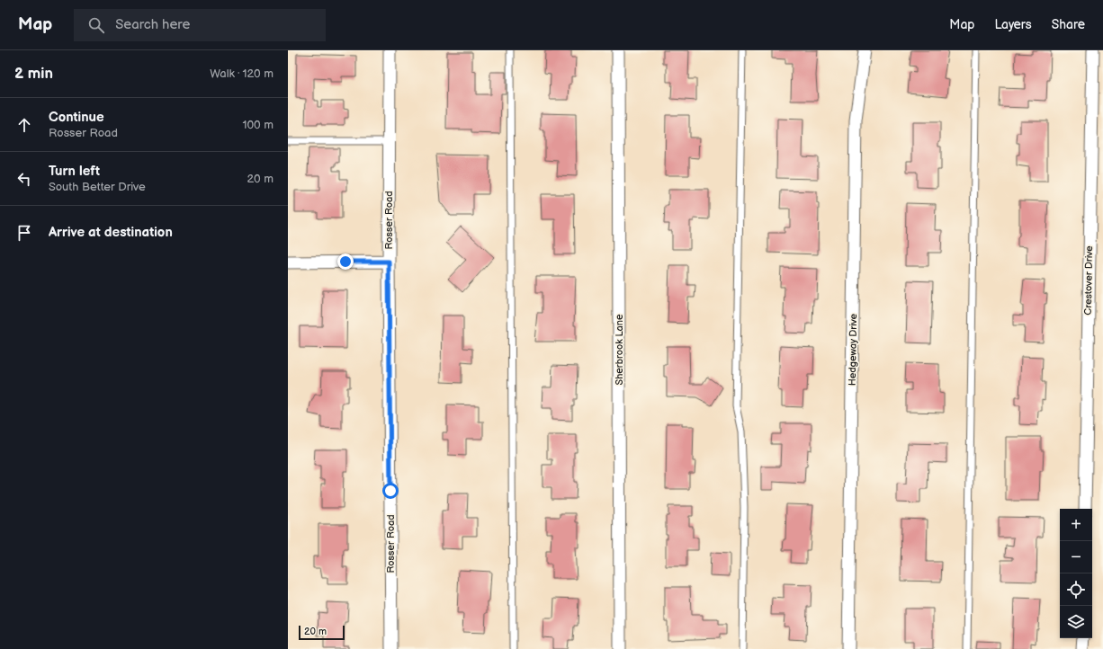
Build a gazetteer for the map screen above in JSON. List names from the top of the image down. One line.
{"streets":{"street":["Rosser Road","Crestover Drive","Sherbrook Lane","Hedgeway Drive"]},"scale_bar":"20 m","page":{"header":"Map","search":"Search here","nav":["Map","Layers","Share"],"heading":["2 min","Walk · 120 m"],"list":[["Continue","Rosser Road","100 m"],["Turn left","South Better Drive","20 m"],"Arrive at destination"],"map_buttons":["+","−"],"scale":"20 m"}}
